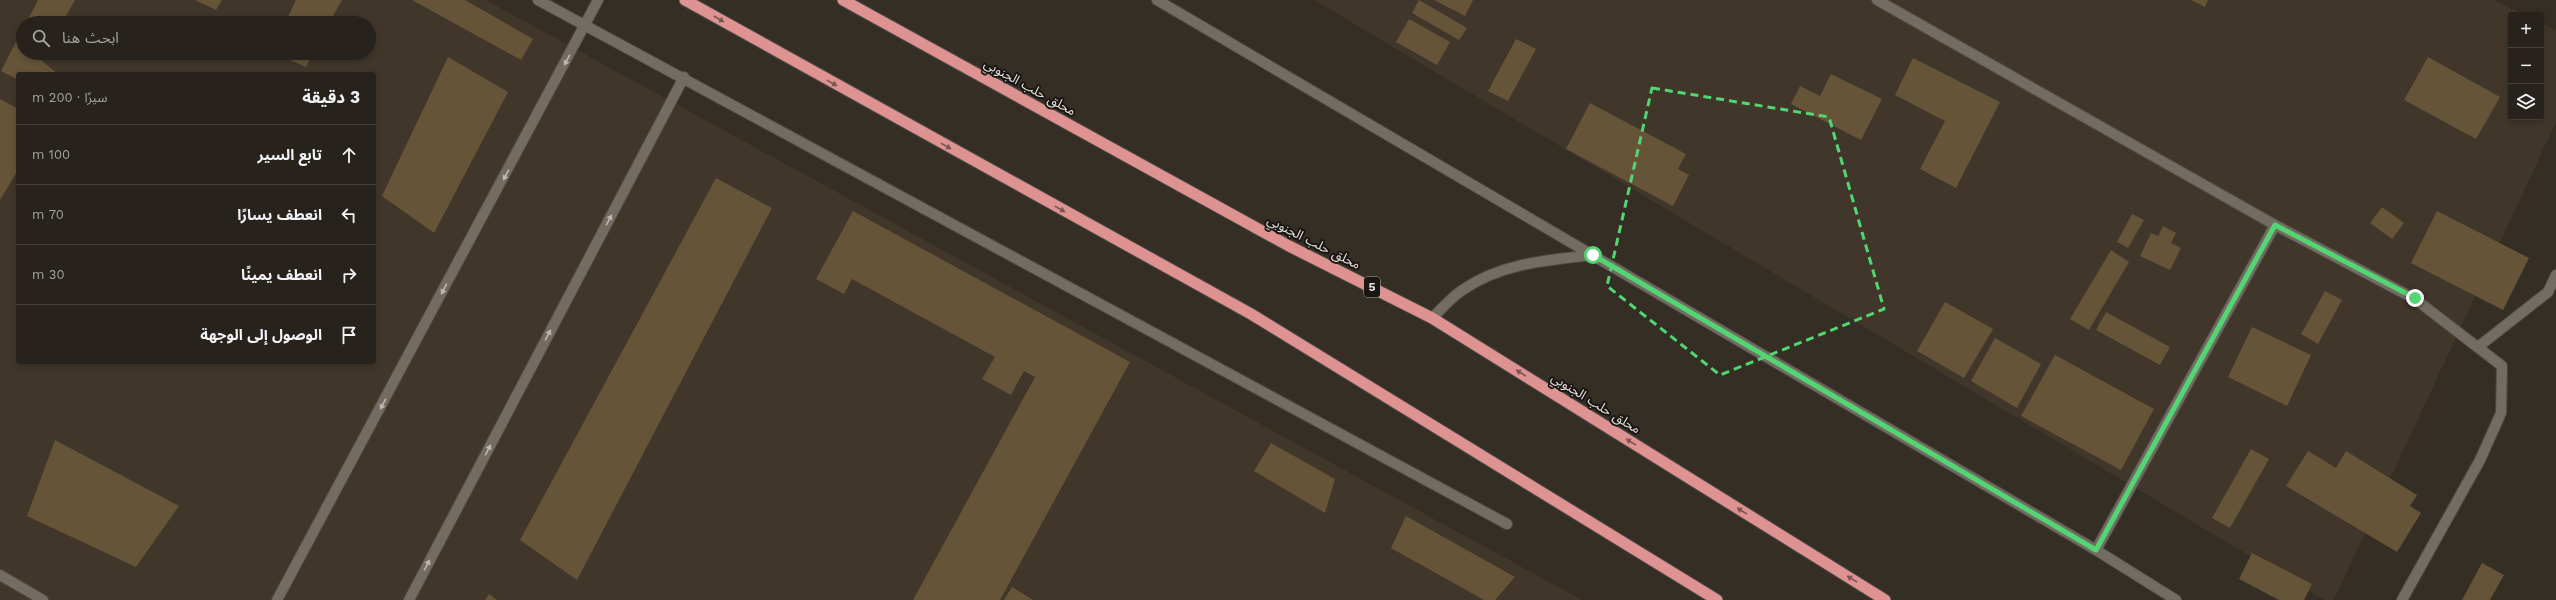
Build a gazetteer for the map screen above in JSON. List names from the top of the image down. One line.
{"streets":{"highway":["محلق حلب الجنوبي","5"]},"page":{"map_buttons":["+","−"],"search":"ابحث هنا","heading":["3 دقيقة","سيرًا · 200 m"],"list":[["تابع السير","100 m"],["انعطف يسارًا","70 m"],["انعطف يمينًا","30 m"],"الوصول إلى الوجهة"]}}
